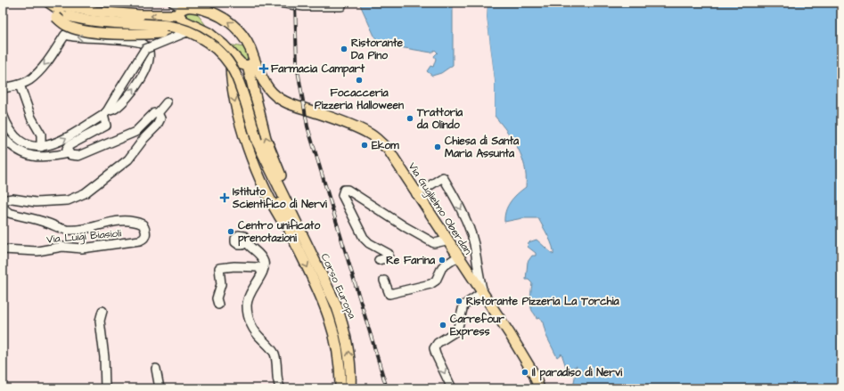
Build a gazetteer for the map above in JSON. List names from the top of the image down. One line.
{"streets":{"main road":["Via Guglielmo Oberdan","Corso Europa"],"street":["Via Luigi Biasioli"]},"places":{"other":["Ristorante Da Pino","Focacceria Pizzeria Halloween","Trattoria da Olindo","Ekom","Chiesa di Santa Maria Assunta","Centro unificato prenotazioni","Re Farina","Ristorante Pizzeria La Torchia","Carrefour Express","Il paradiso di Nervi"],"health":["Farmacia Campart","Istituto Scientifico di Nervi"]}}
